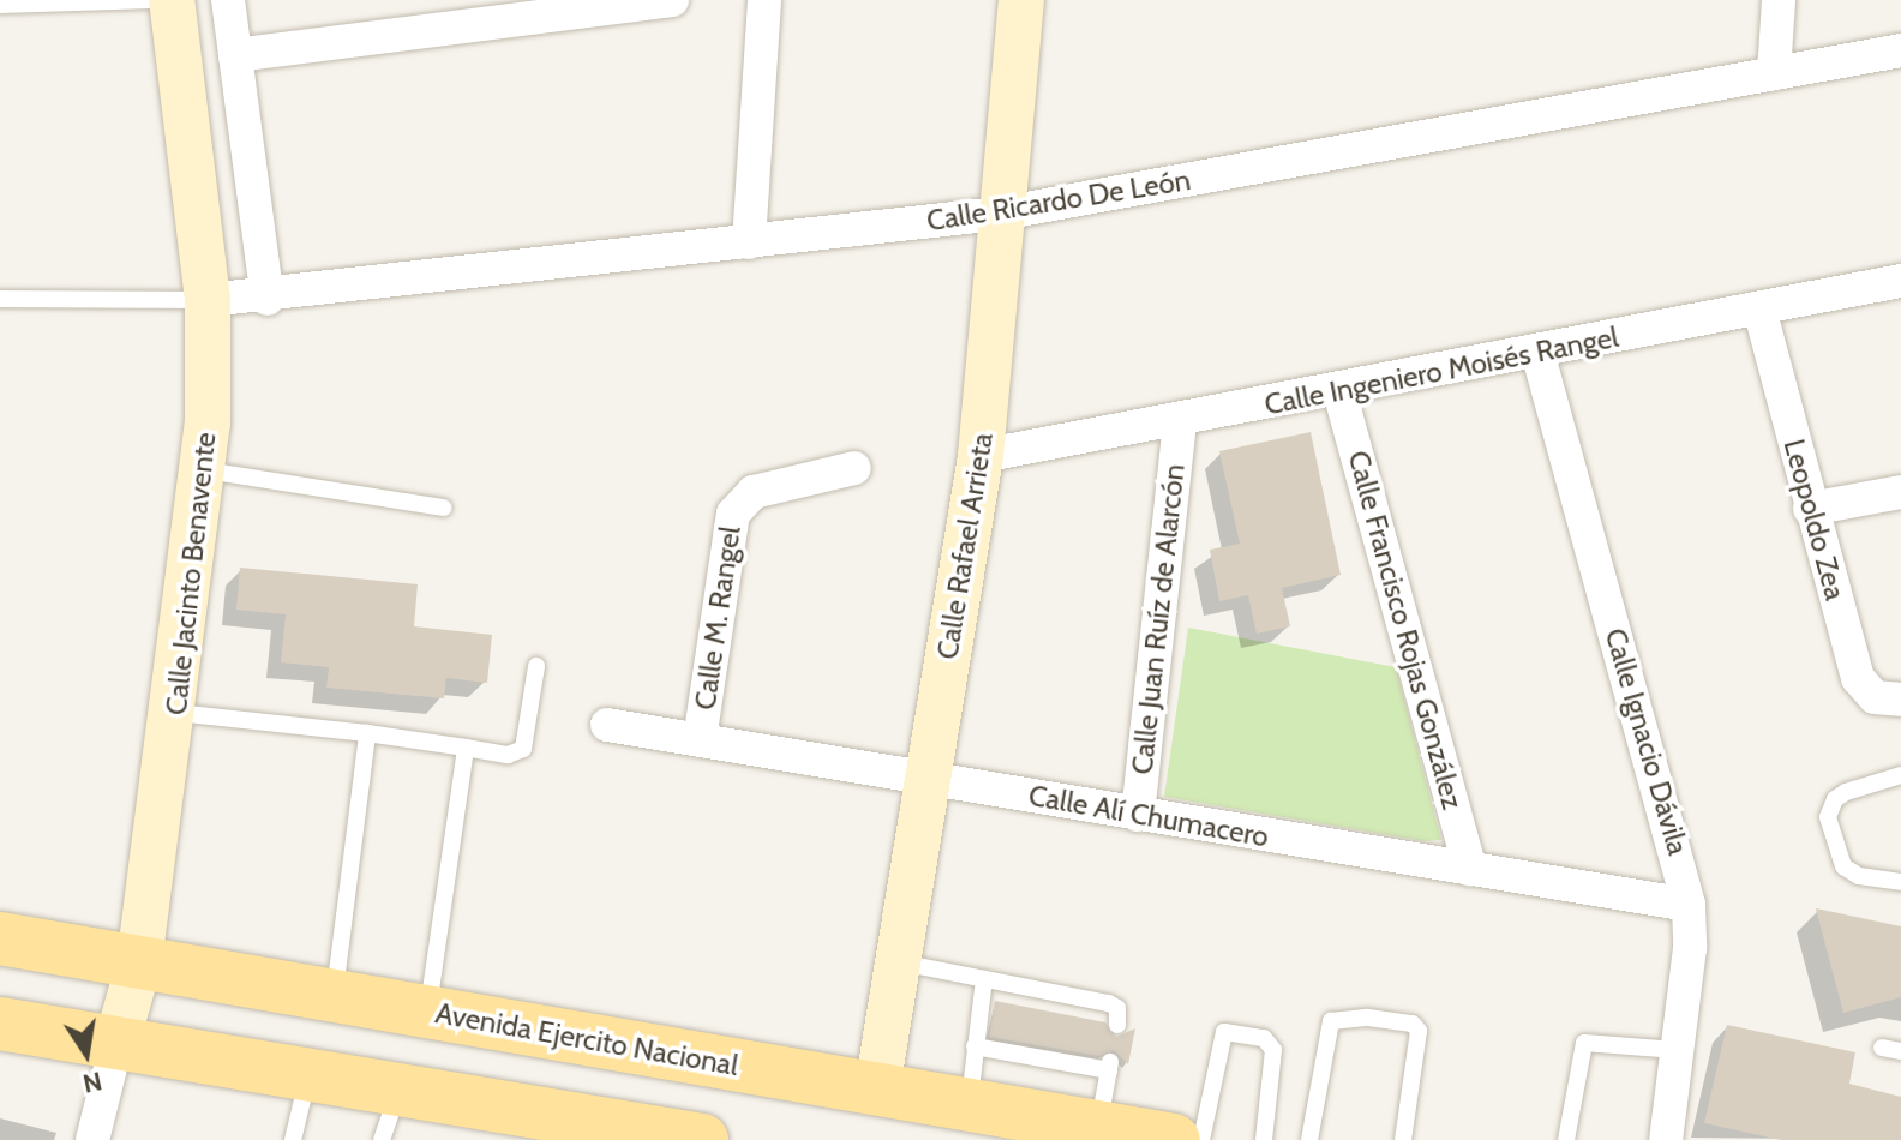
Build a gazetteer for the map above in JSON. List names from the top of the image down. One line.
{"streets":{"main road":["Avenida Ejercito Nacional"],"street":["Calle Ricardo De León","Calle Ingeniero Moisés Rangel","Leopoldo Zea","Calle Rafael Arrieta","Calle Jacinto Benavente","Calle M. Rangel","Calle Juan Ruíz de Alarcón","Calle Francisco Rojas González","Calle Ignacio Dávila","Calle Alí Chumacero"]},"crossings":[["Calle Ricardo De León","Calle Rafael Arrieta"],["Calle Ricardo De León","Calle Jacinto Benavente"],["Calle Ingeniero Moisés Rangel","Leopoldo Zea"],["Calle Ingeniero Moisés Rangel","Calle Rafael Arrieta"],["Calle Ingeniero Moisés Rangel","Calle Juan Ruíz de Alarcón"],["Calle Ingeniero Moisés Rangel","Calle Francisco Rojas González"],["Calle Ingeniero Moisés Rangel","Calle Ignacio Dávila"],["Calle Rafael Arrieta","Calle Alí Chumacero"],["Calle Rafael Arrieta","Avenida Ejercito Nacional"],["Calle Jacinto Benavente","Avenida Ejercito Nacional"],["Calle M. Rangel","Calle Alí Chumacero"],["Calle Juan Ruíz de Alarcón","Calle Alí Chumacero"],["Calle Francisco Rojas González","Calle Alí Chumacero"],["Calle Ignacio Dávila","Calle Alí Chumacero"]],"north":"bottom"}
